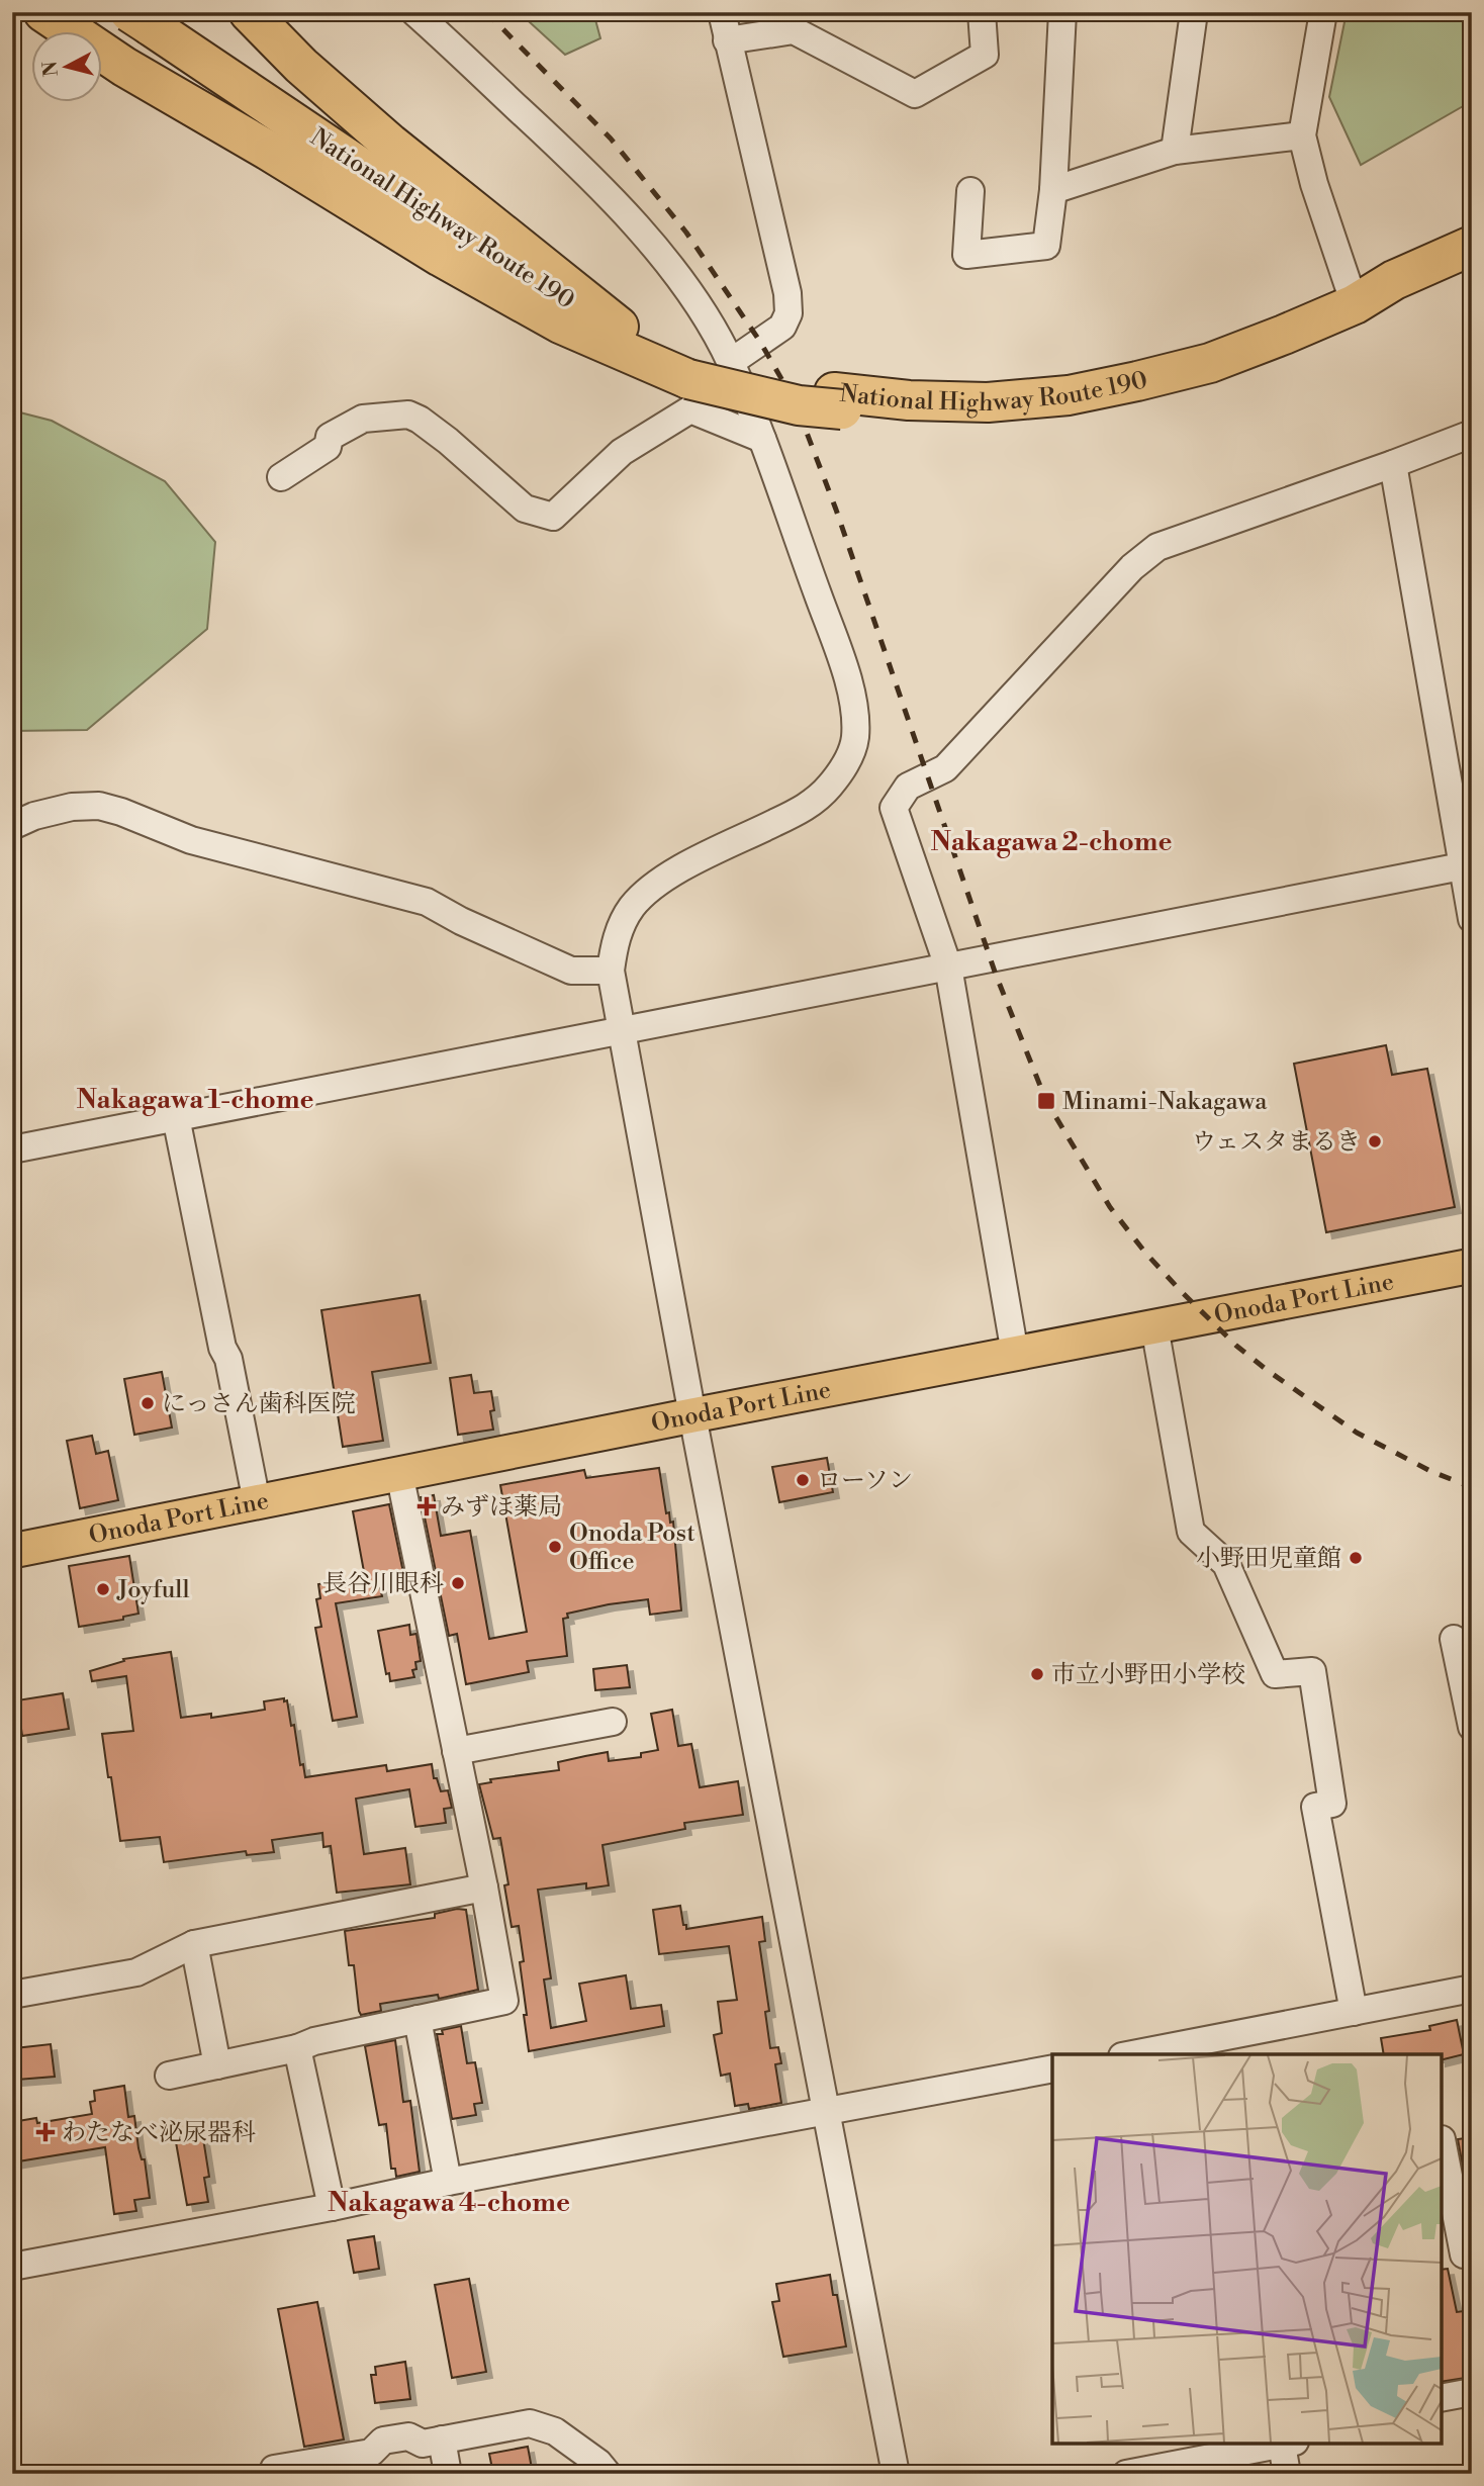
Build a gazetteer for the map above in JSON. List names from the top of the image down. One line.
{"streets":{"highway":["National Highway Route 190"],"main road":["Onoda Port Line"]},"districts":["Nakagawa 2-chome","Nakagawa 1-chome","Nakagawa 4-chome"],"places":{"transit":["Minami-Nakagawa"],"other":["ウェスタまるき","にっさん歯科医院","ローソン","Onoda Post Office","小野田児童館","長谷川眼科","Joyfull","市立小野田小学校"],"health":["みずほ薬局","わたなべ泌尿器科"]},"north":"left"}
